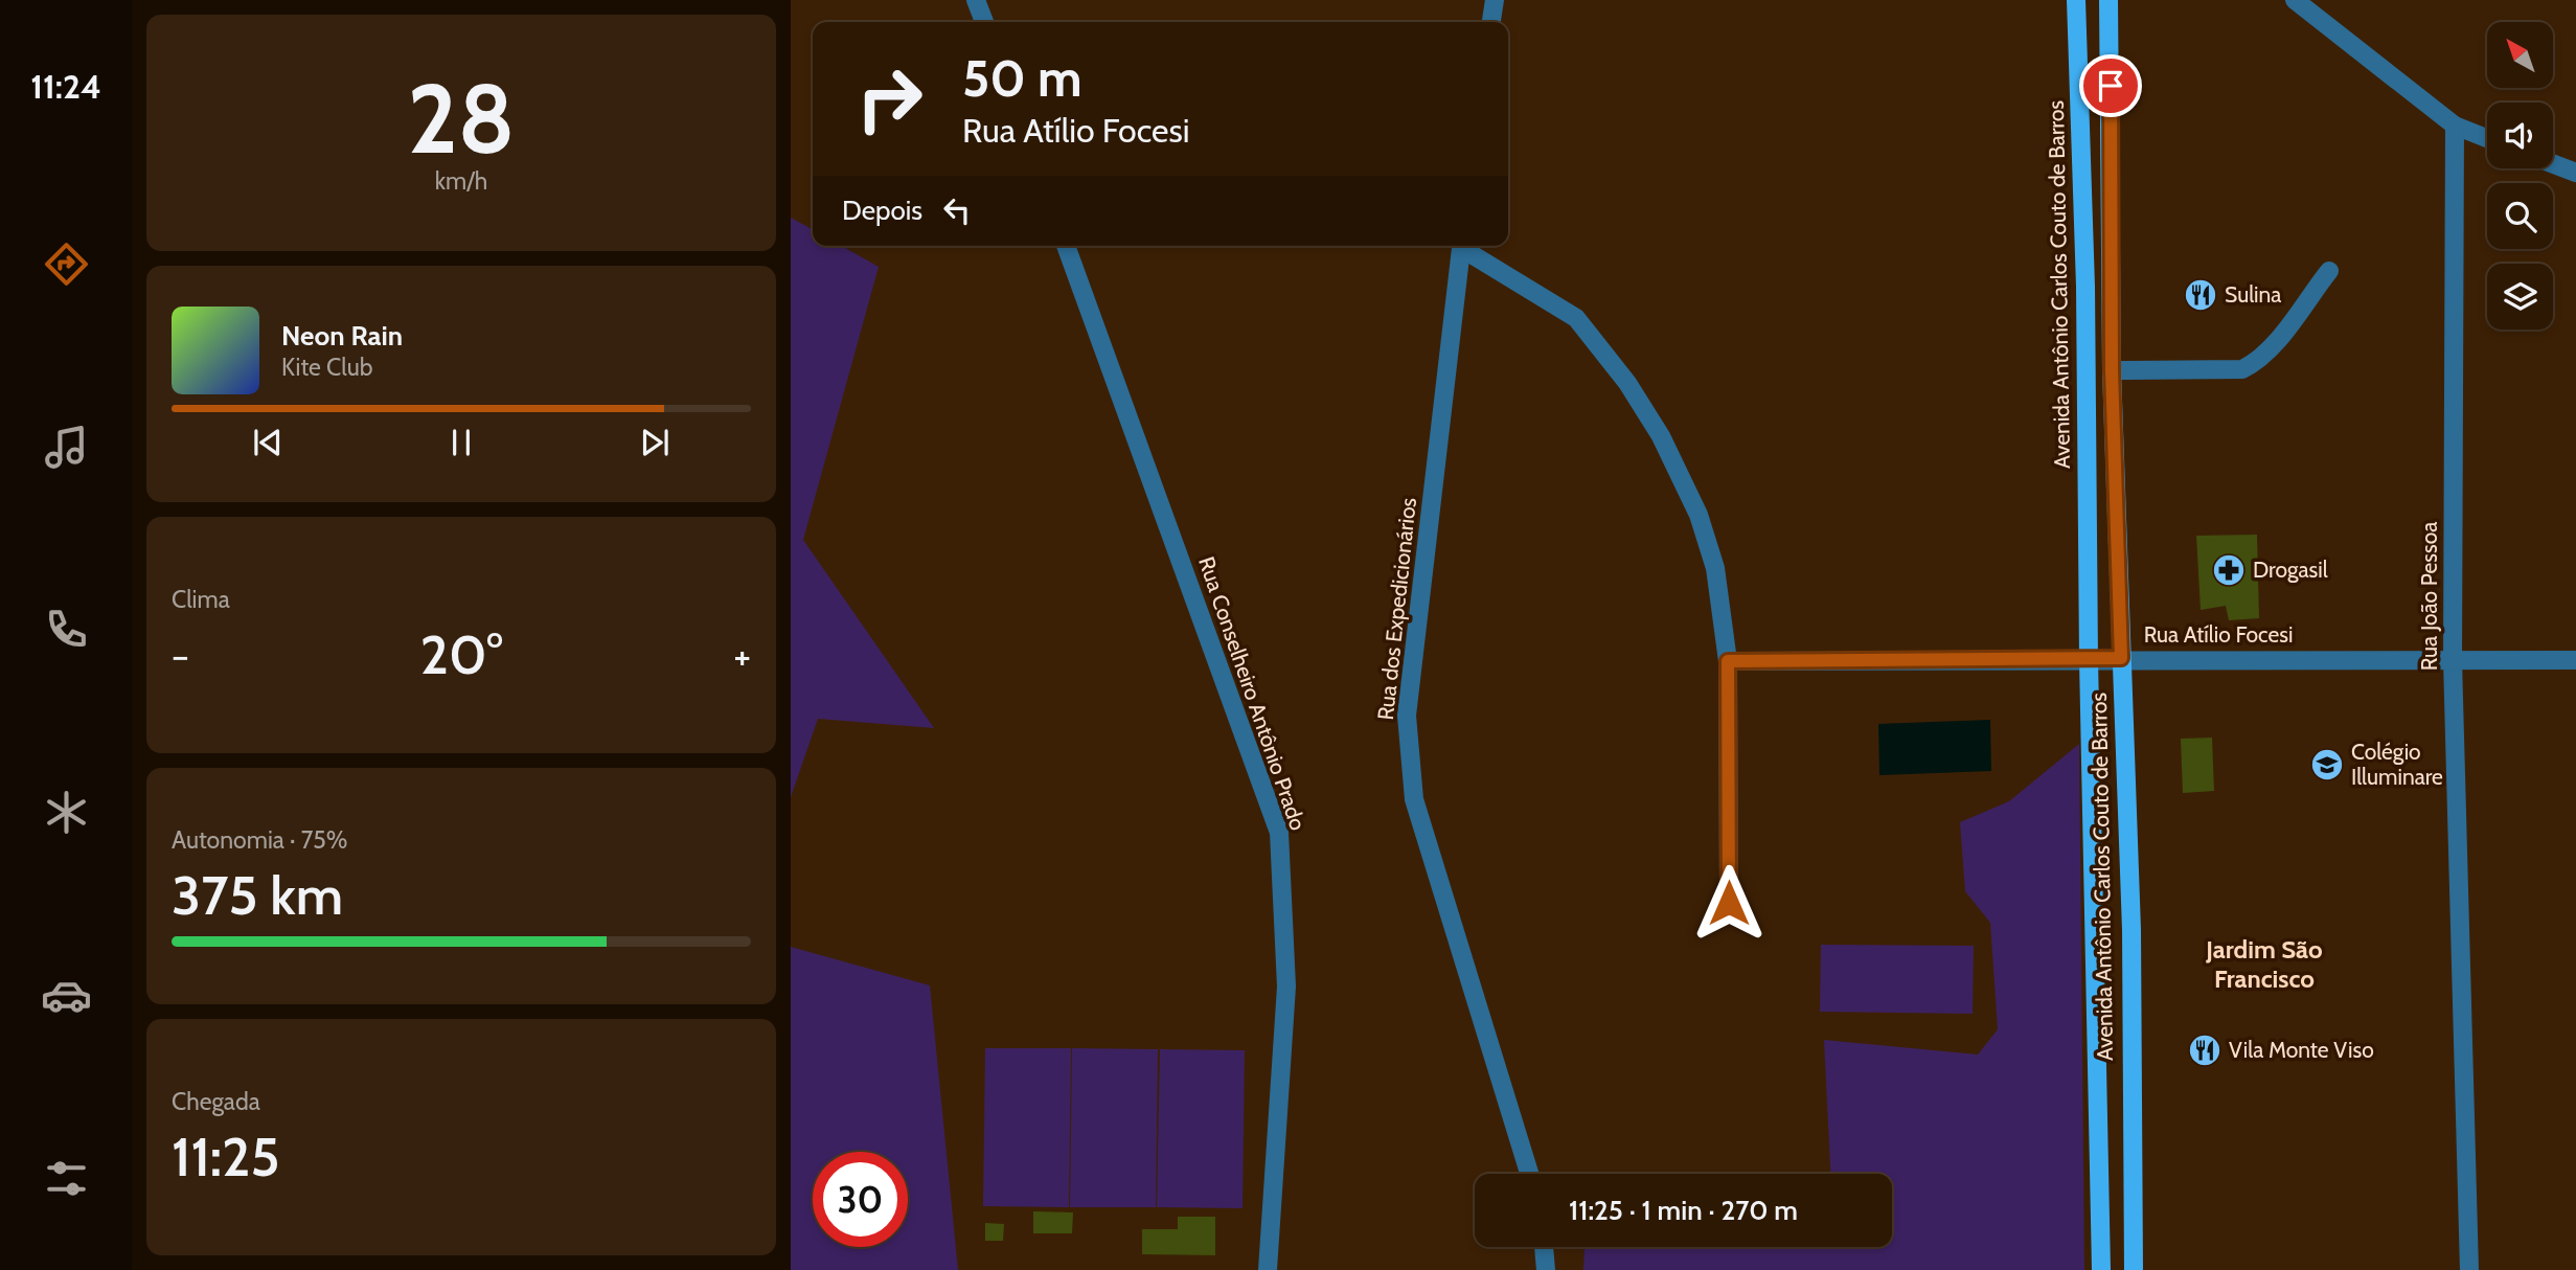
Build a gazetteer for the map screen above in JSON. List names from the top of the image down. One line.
{"streets":{"main road":["Avenida Antônio Carlos Couto de Barros"],"street":["Rua João Pessoa","Rua dos Expedicionários","Rua Atílio Focesi","Rua Conselheiro Antônio Prado"]},"crossings":[["Avenida Antônio Carlos Couto de Barros","Rua Atílio Focesi"],["Rua João Pessoa","Rua Atílio Focesi"]],"districts":["Jardim São Francisco"],"places":{"restaurant":["Sulina","Vila Monte Viso"],"pharmacy":["Drogasil"],"school or university":["Colégio Illuminare"]},"north":"top left","page":{"tabs":"11:24","tile":[["28","km/h"],"Clima",["Autonomia · 75%","375 km"],["Chegada","11:25"]],"turn":["50 m","Rua Atílio Focesi"],"then":"Depois","song":["Neon Rain","Kite Club"],"heat":["−","20°","+"],"limit":"30","trip":"11:25 · 1 min · 270 m"}}
